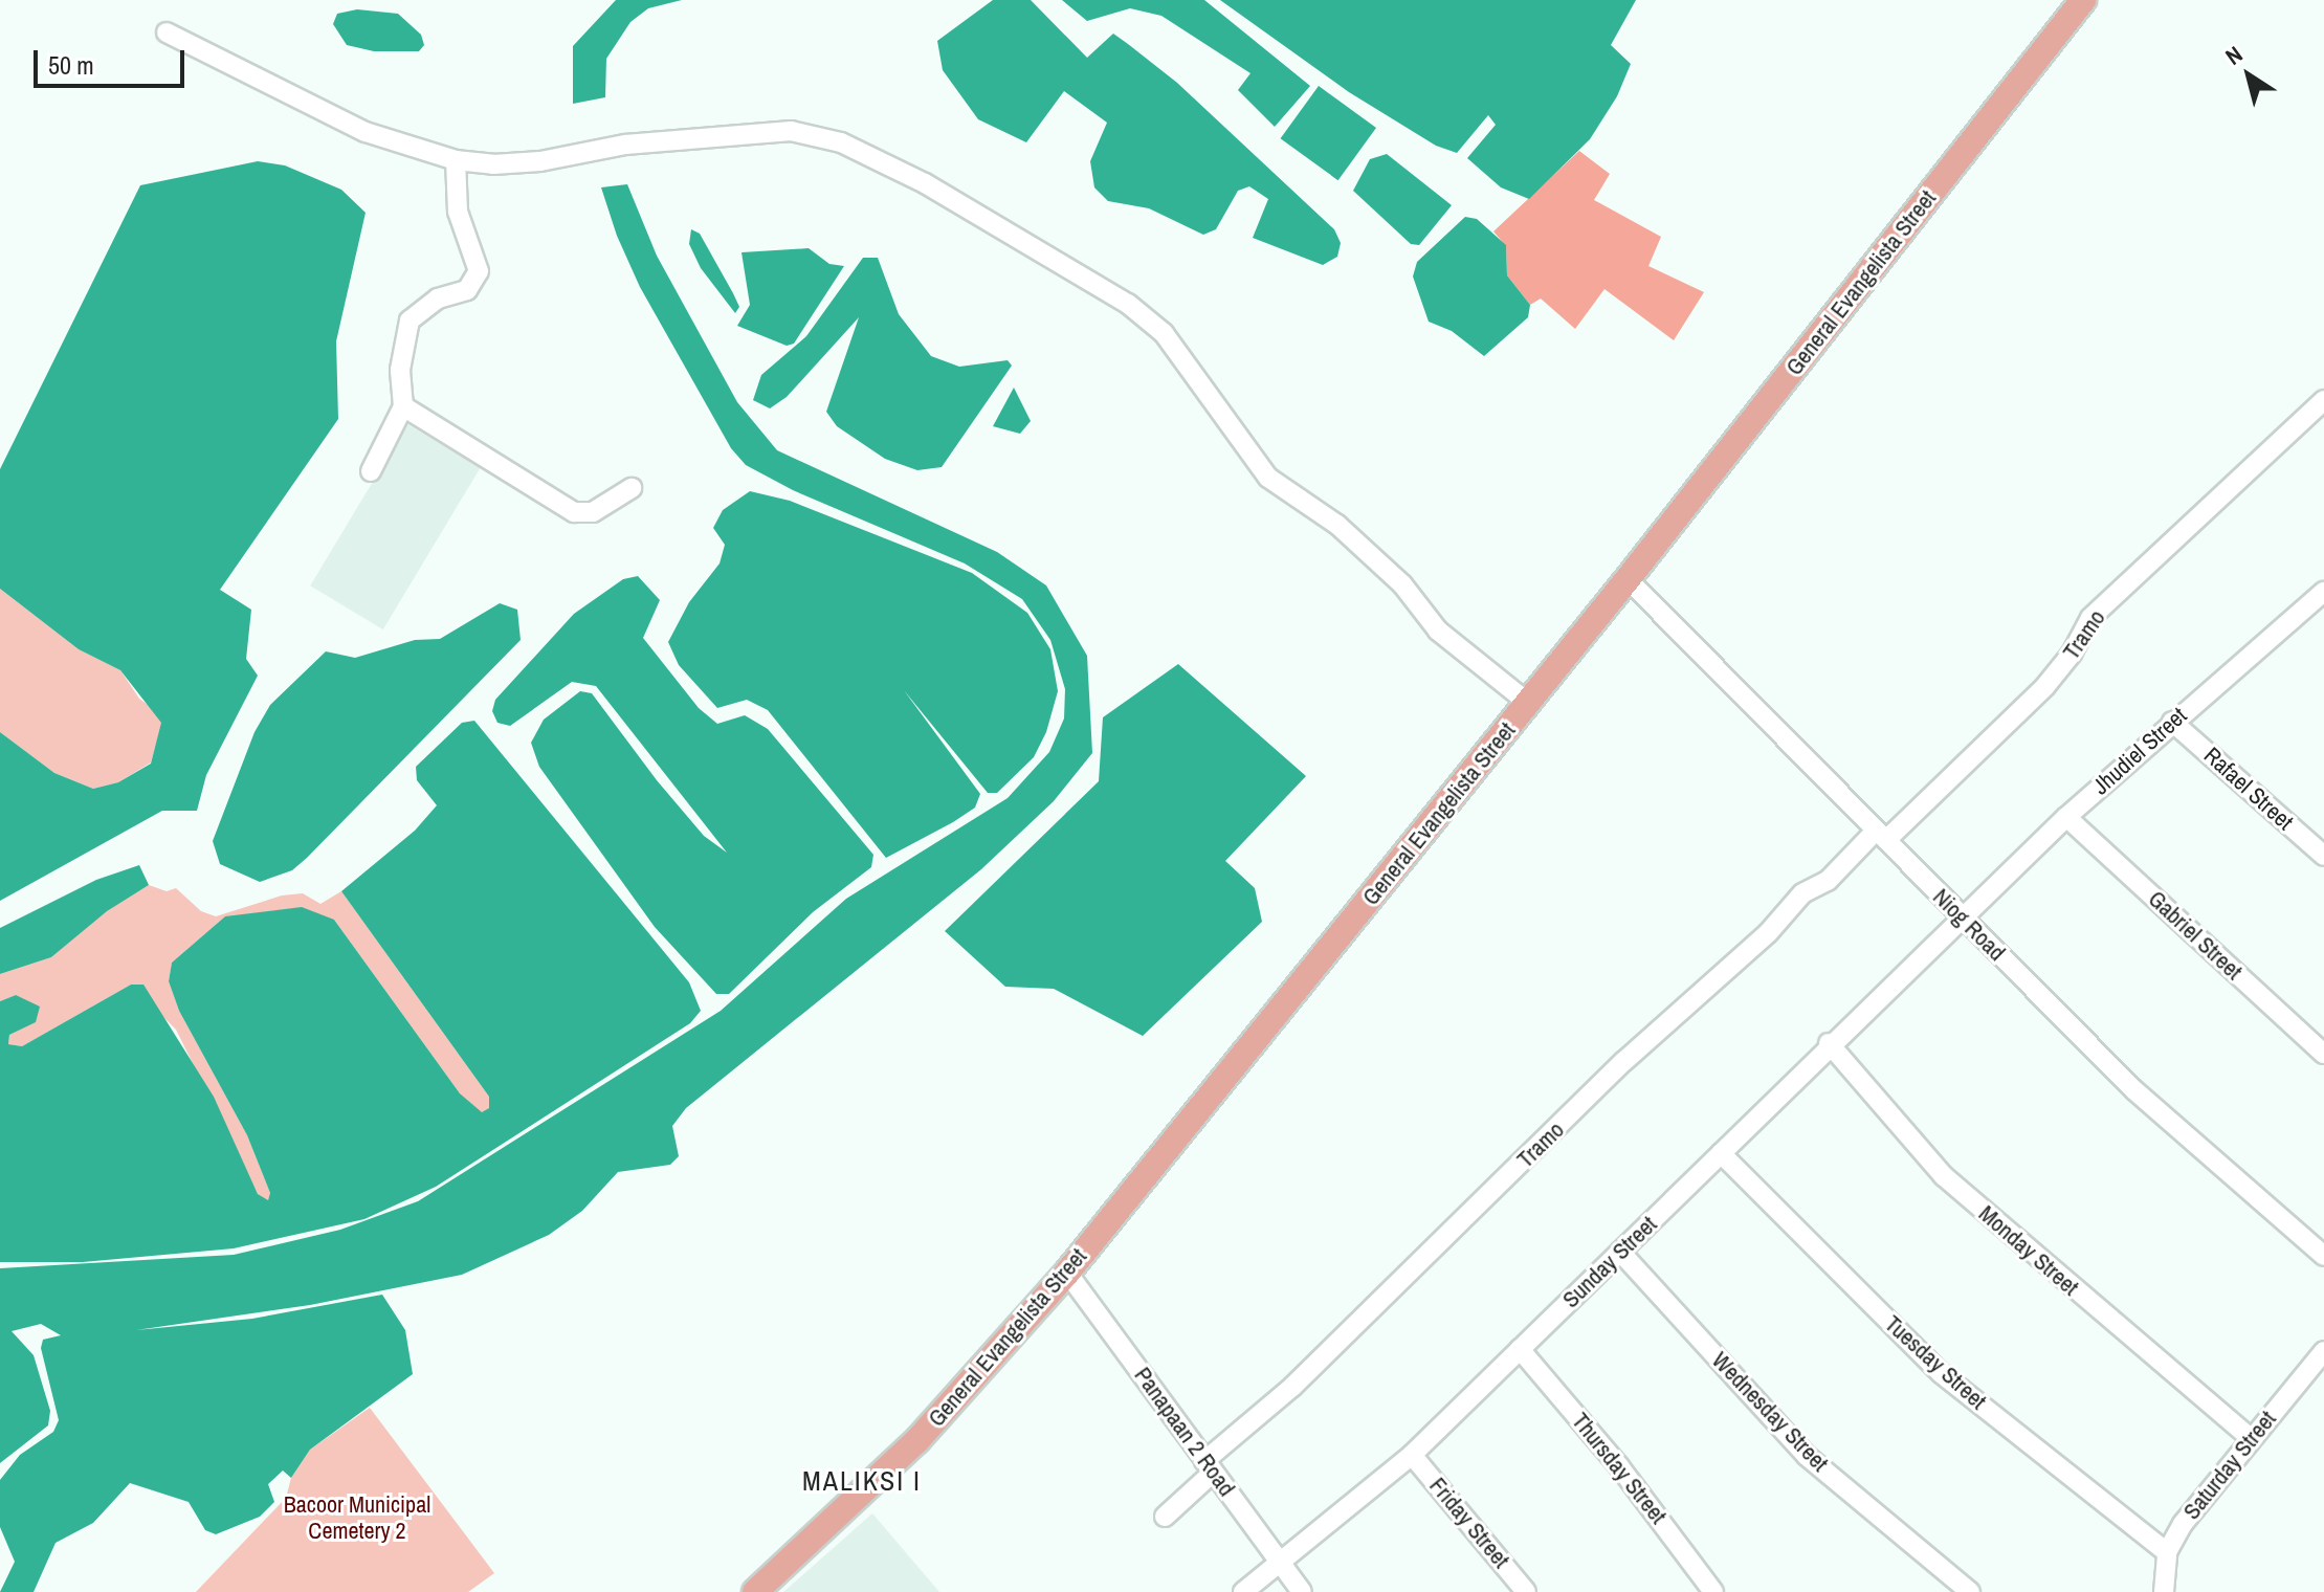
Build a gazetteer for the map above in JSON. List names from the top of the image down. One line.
{"streets":{"main road":["General Evangelista Street"],"street":["Tramo","Jhudiel Street","Rafael Street","Niog Road","Gabriel Street","Monday Street","Sunday Street","Tuesday Street","Wednesday Street","Panapaan 2 Road","Saturday Street","Thursday Street","Friday Street"]},"crossings":[["General Evangelista Street","Niog Road"],["General Evangelista Street","Panapaan 2 Road"],["Tramo","Niog Road"],["Tramo","Panapaan 2 Road"],["Jhudiel Street","Rafael Street"],["Jhudiel Street","Niog Road"],["Jhudiel Street","Gabriel Street"],["Jhudiel Street","Sunday Street"],["Niog Road","Sunday Street"],["Monday Street","Sunday Street"],["Monday Street","Saturday Street"],["Sunday Street","Tuesday Street"],["Sunday Street","Wednesday Street"],["Sunday Street","Panapaan 2 Road"],["Sunday Street","Thursday Street"],["Sunday Street","Friday Street"],["Tuesday Street","Saturday Street"]],"districts":["MALIKSI I"],"parks":["Bacoor Municipal Cemetery 2"],"scale_bar":"50 m","north":"top left"}
